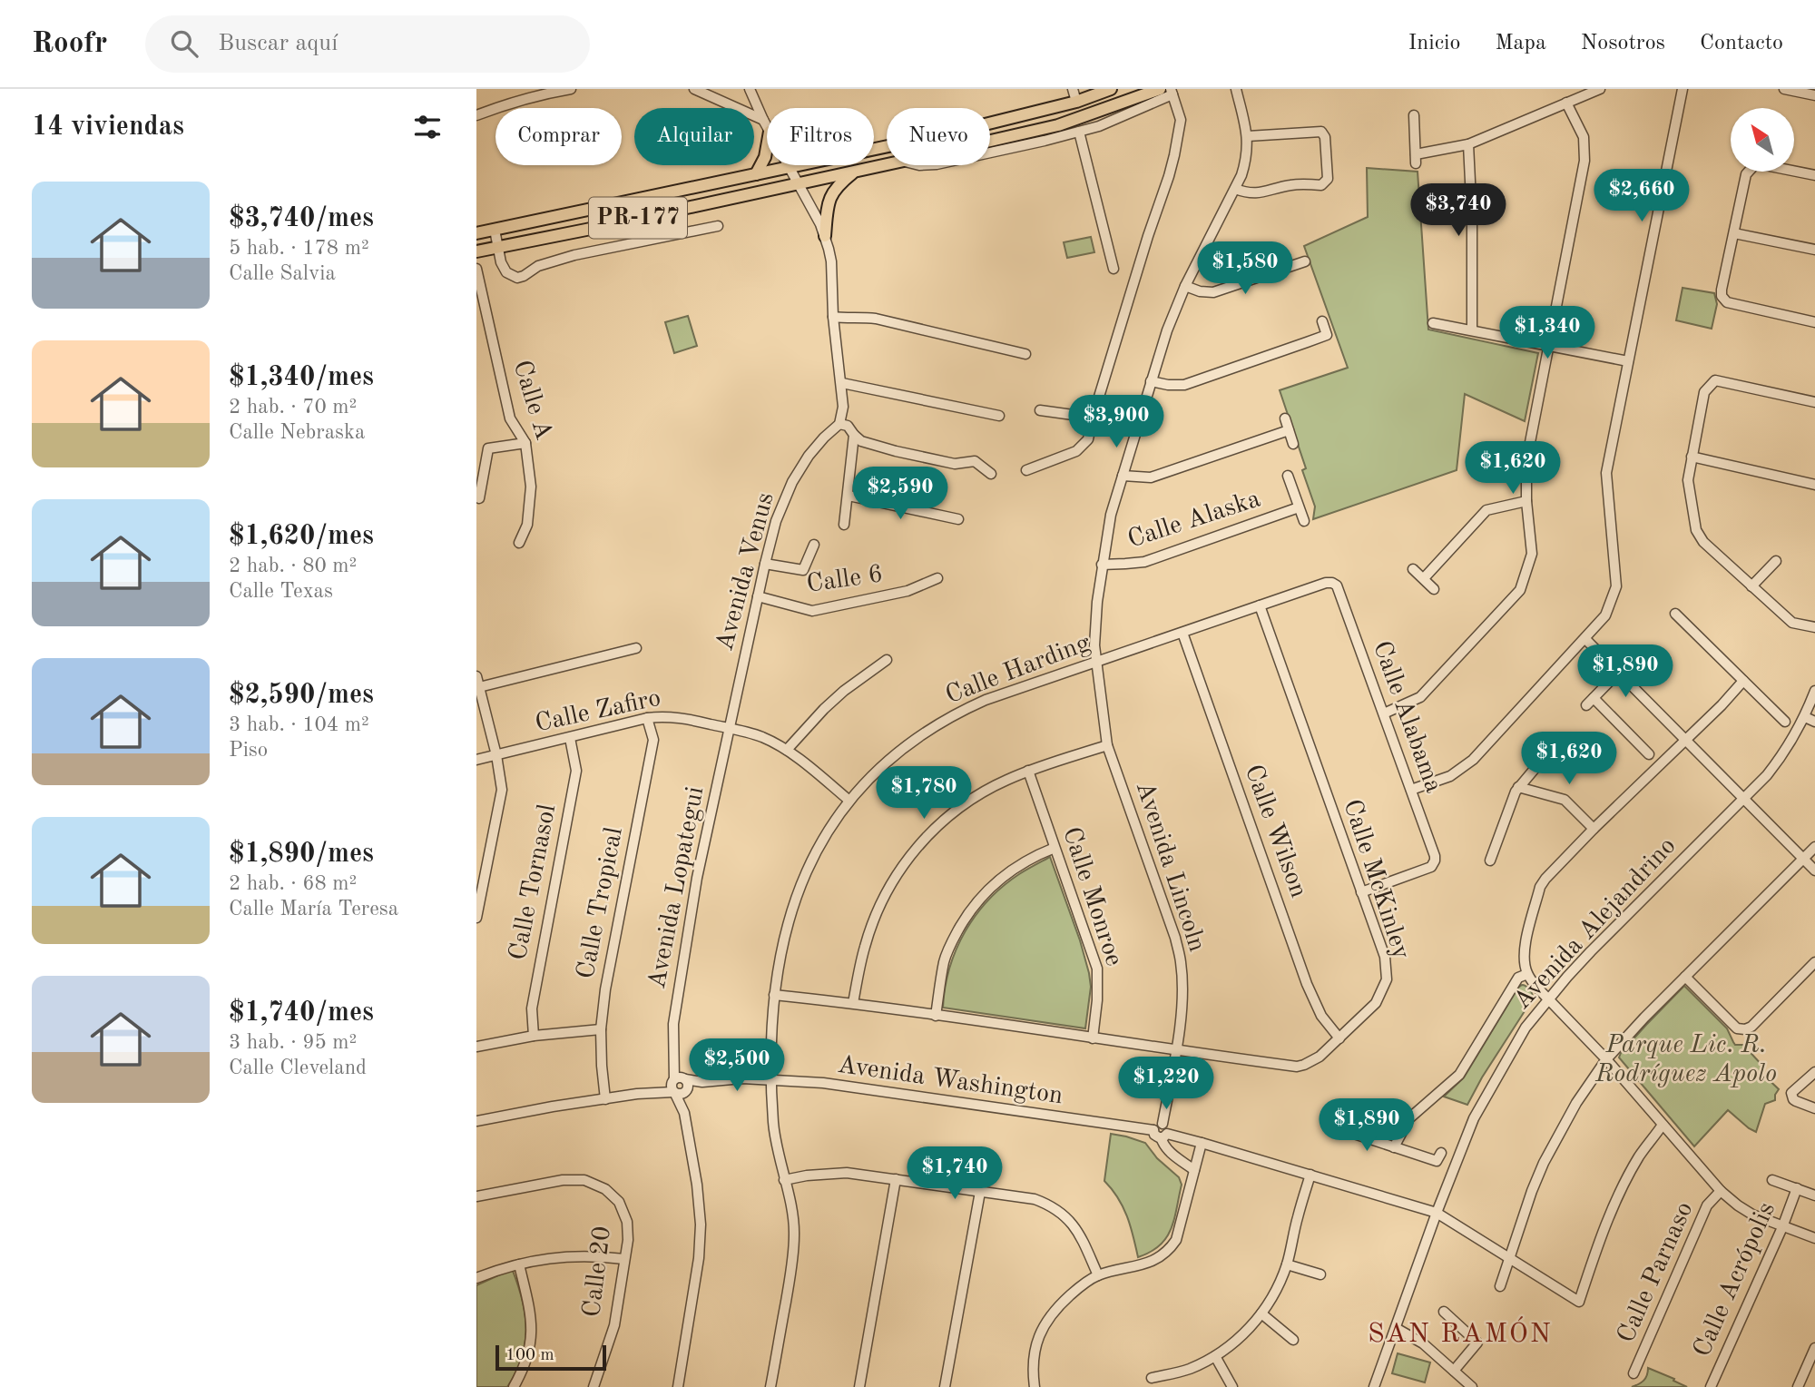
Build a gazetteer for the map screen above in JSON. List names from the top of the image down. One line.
{"streets":{"main road":["PR-177"],"street":["Calle A","Calle Alaska","Avenida Venus","Calle 6","Calle Harding","Calle Zafiro","Calle Alabama","Calle Wilson","Avenida Lincoln","Calle McKinley","Calle Tornasol","Avenida Lopategui","Calle Monroe","Calle Tropical","Avenida Alejandrino","Avenida Washington","Calle 20","Calle Parnaso","Calle Acrópolis"]},"crossings":[["Calle Alaska","Avenida Lincoln"],["Avenida Venus","Calle 6"],["Avenida Venus","Calle Zafiro"],["Avenida Venus","Avenida Lopategui"],["Calle Harding","Calle Zafiro"],["Calle Harding","Calle Alabama"],["Calle Harding","Calle Wilson"],["Calle Harding","Avenida Lincoln"],["Calle Harding","Calle McKinley"],["Calle Harding","Avenida Washington"],["Calle Zafiro","Calle Tornasol"],["Calle Zafiro","Avenida Lopategui"],["Calle Zafiro","Calle Tropical"],["Calle Alabama","Calle McKinley"],["Calle Wilson","Calle McKinley"],["Avenida Lincoln","Calle McKinley"],["Avenida Lincoln","Avenida Washington"],["Calle McKinley","Calle Monroe"],["Avenida Lopategui","Avenida Washington"],["Calle Tropical","Avenida Washington"]],"districts":["SAN RAMÓN"],"parks":["Parque Lic. R. Rodríguez Apolo"],"scale_bar":"100 m","north":"top left","page":{"header":"Roofr","search":"Buscar aquí","nav":["Inicio","Mapa","Nosotros","Contacto"],"heading":"14 viviendas","chip":["Comprar","Alquilar","Filtros","Nuevo"],"list":[{"name":"$3,740/mes","note":"5 hab. · 178 m² · Calle Salvia"},{"name":"$1,340/mes","note":"2 hab. · 70 m² · Calle Nebraska"},{"name":"$1,620/mes","note":"2 hab. · 80 m² · Calle Texas"},{"name":"$2,590/mes","note":"3 hab. · 104 m² · Piso"},{"name":"$1,890/mes","note":"2 hab. · 68 m² · Calle María Teresa"},{"name":"$1,740/mes","note":"3 hab. · 95 m² · Calle Cleveland"}],"price":["$2,660","$3,740","$1,580","$1,340","$3,900","$1,620","$2,590","$1,890","$1,620","$1,780","$2,500","$1,220","$1,890","$1,740"],"scale":"100 m"}}
